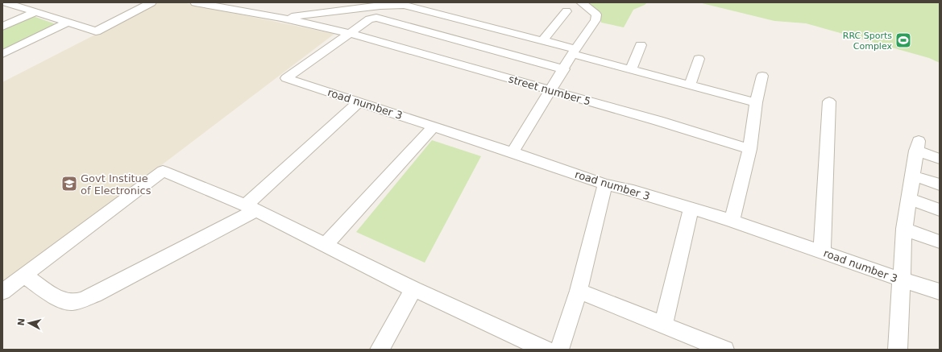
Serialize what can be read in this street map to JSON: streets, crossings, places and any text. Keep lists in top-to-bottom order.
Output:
{
  "streets": {
    "street": ["street number 5", "road number 3"]
  },
  "crossings": [
    ["street number 5", "road number 3"]
  ],
  "places": {
    "sports": ["RRC Sports Complex"],
    "school or university": ["Govt Institue of Electronics"]
  },
  "north": "left"
}
